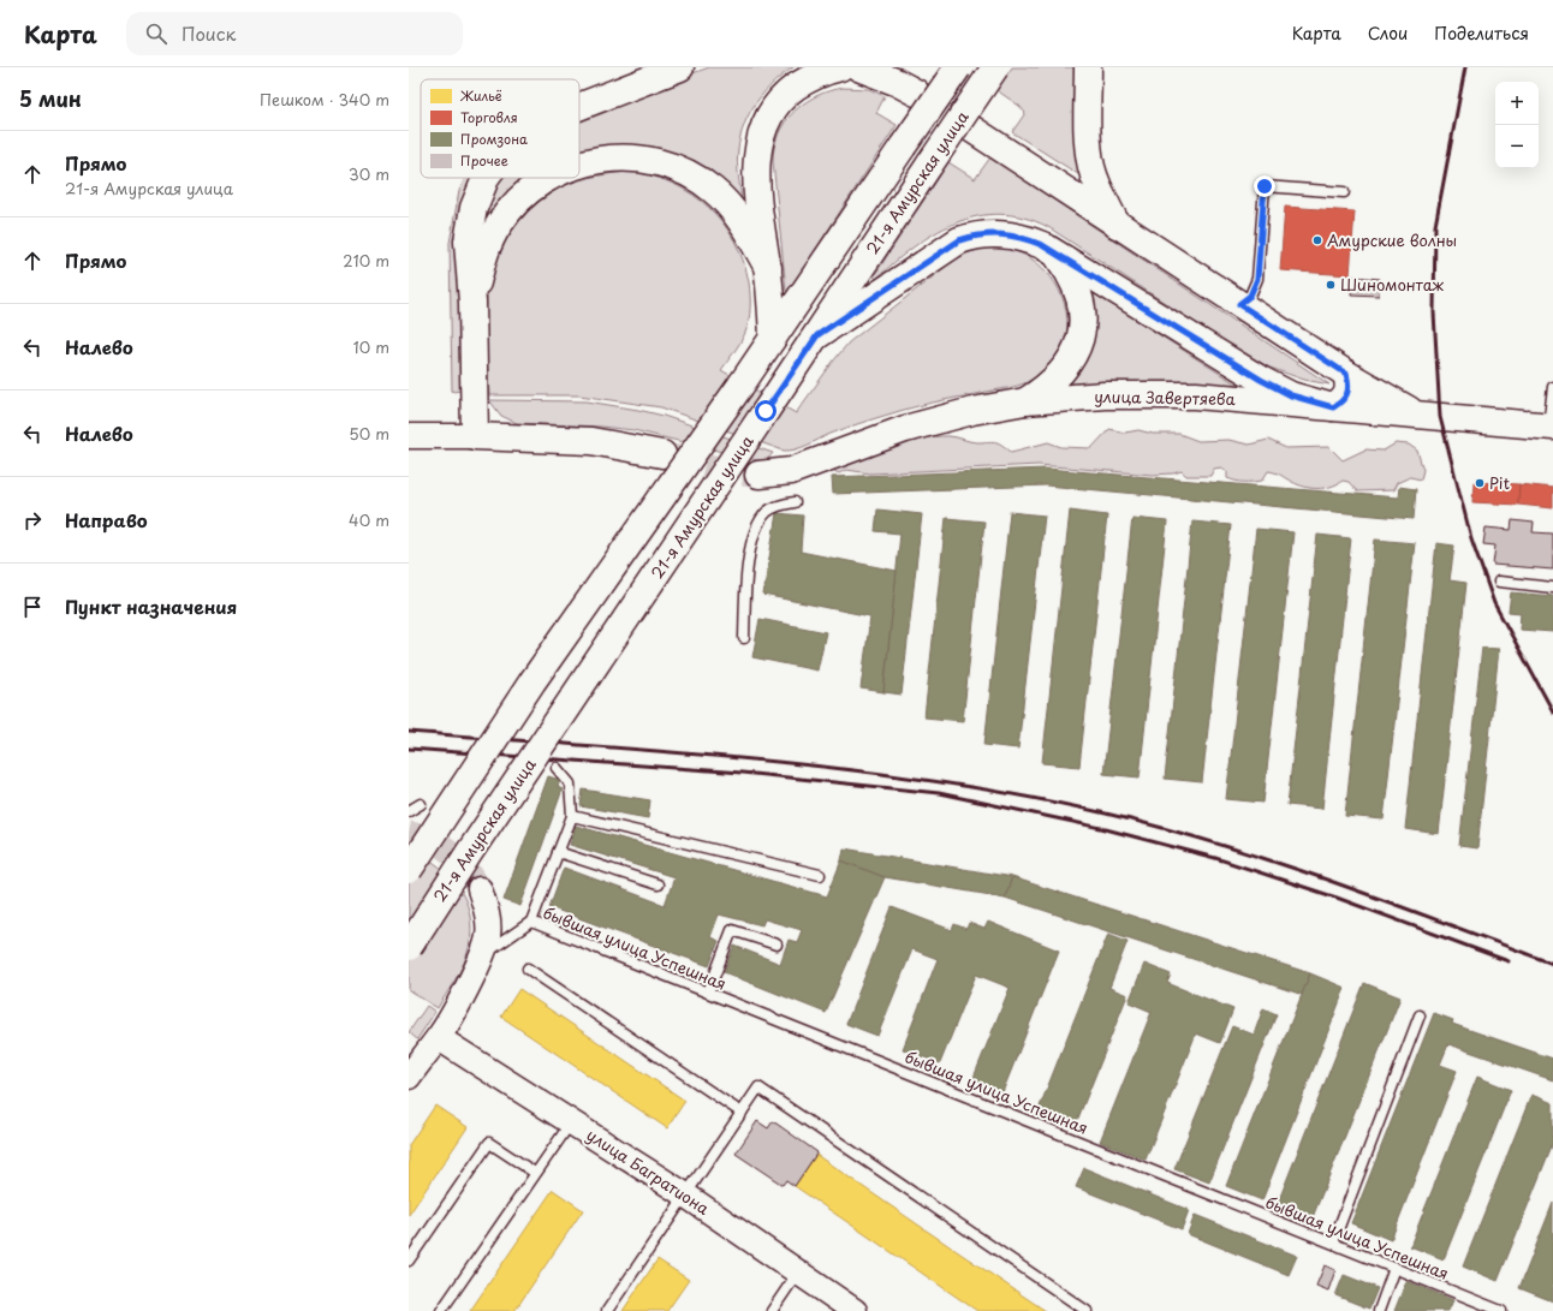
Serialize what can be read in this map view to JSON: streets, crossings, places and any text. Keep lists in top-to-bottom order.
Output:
{
  "streets": {
    "main road": ["21-я Амурская улица", "улица Завертяева"],
    "street": ["улица Багратиона"],
    "lane": ["бывшая улица Успешная"]
  },
  "places": ["Амурские волны", "Шиномонтаж", "Pit"],
  "legend": [
    "Жильё",
    "Торговля",
    "Промзона",
    "Прочее"
  ],
  "page": {
    "header": "Карта",
    "search": "Поиск",
    "nav": ["Карта", "Слои", "Поделиться"],
    "heading": ["5 мин", "Пешком · 340 m"],
    "map_buttons": ["+", "−"],
    "list": [
      ["Прямо", "21-я Амурская улица", "30 m"],
      ["Прямо", "210 m"],
      ["Налево", "10 m"],
      ["Налево", "50 m"],
      ["Направо", "40 m"],
      "Пункт назначения"
    ]
  }
}
